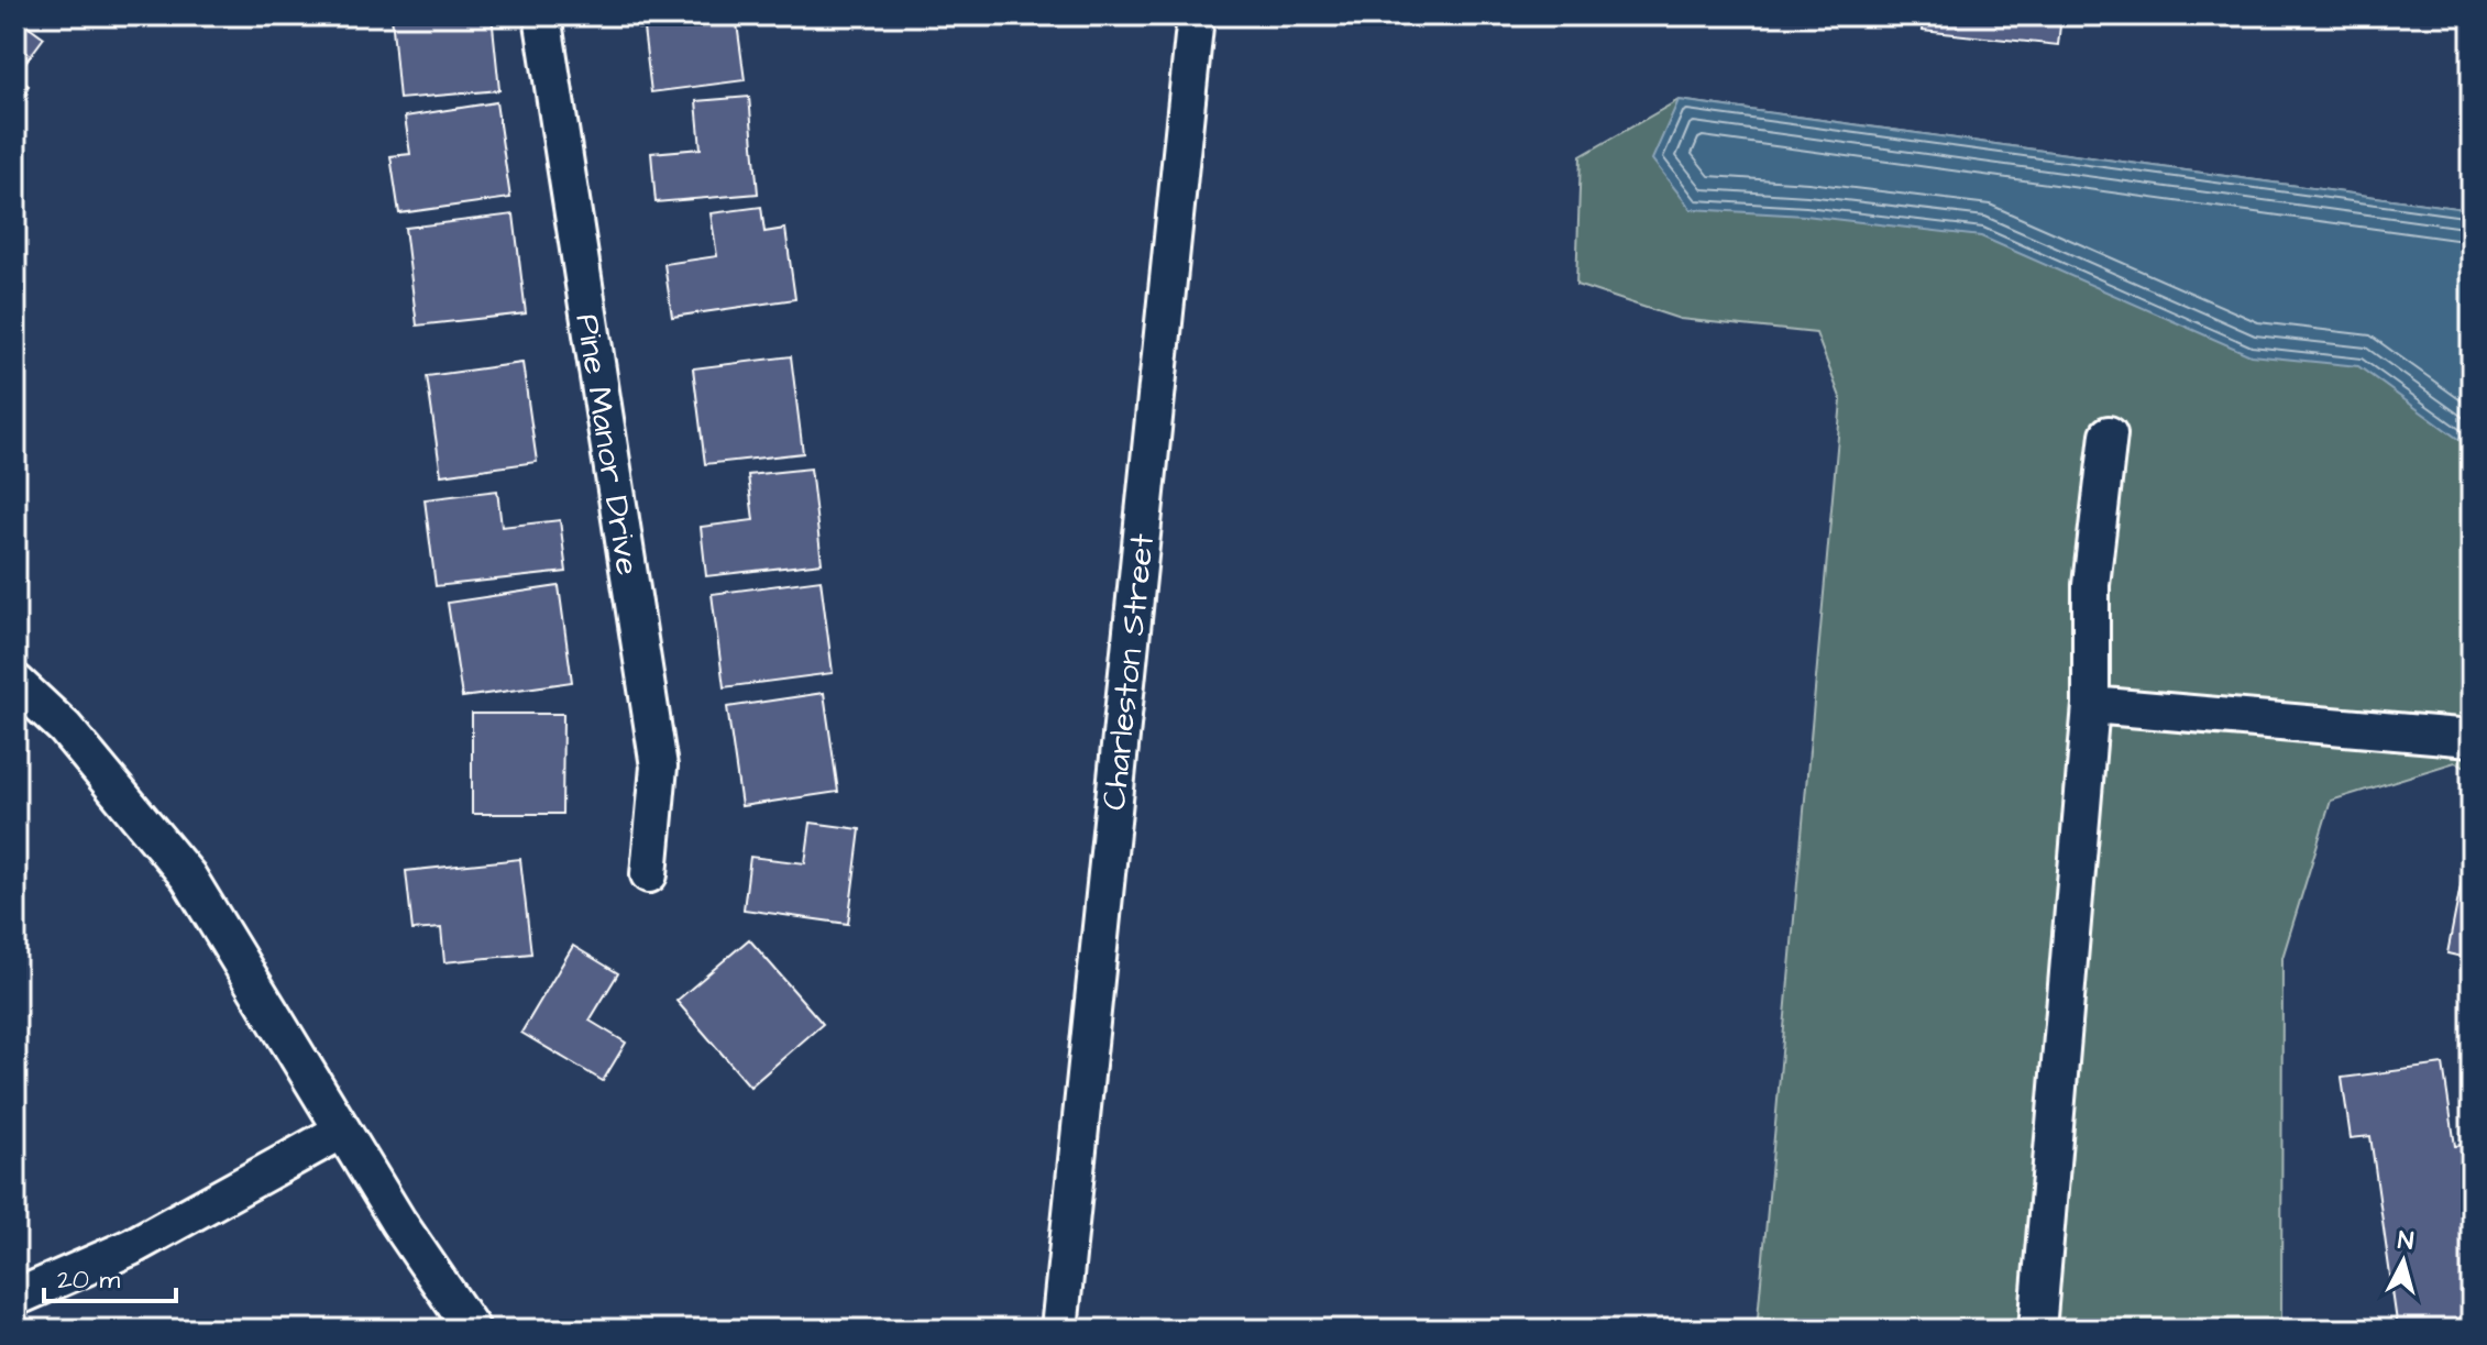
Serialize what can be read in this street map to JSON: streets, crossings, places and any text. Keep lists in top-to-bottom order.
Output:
{
  "streets": {
    "street": ["Pine Manor Drive", "Charleston Street"]
  },
  "scale_bar": "20 m",
  "north": "top"
}
